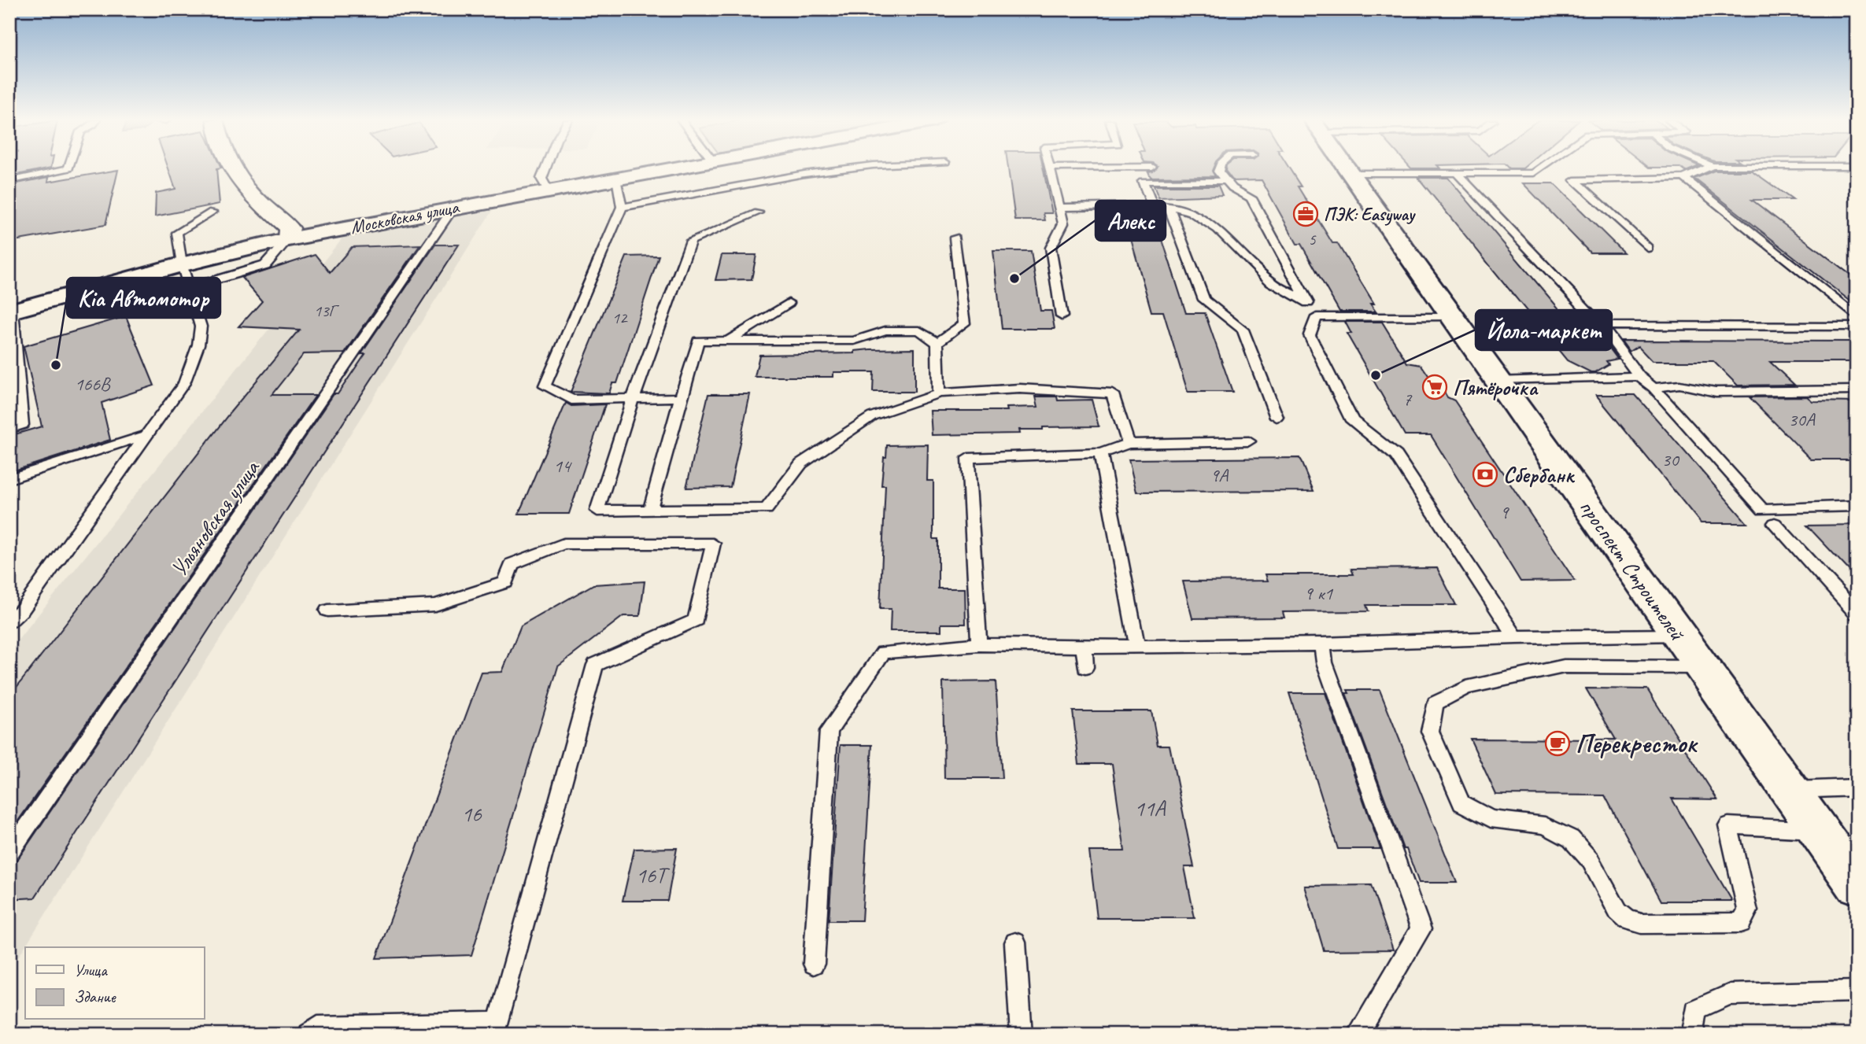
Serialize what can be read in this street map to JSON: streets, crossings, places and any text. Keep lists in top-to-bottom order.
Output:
{
  "streets": {
    "main road": ["Московская улица", "проспект Строителей"],
    "lane": ["Ульяновская улица"]
  },
  "crossings": [
    ["Московская улица", "Ульяновская улица"]
  ],
  "places": {
    "office": ["ПЭК: Easyway"],
    "other": ["Алекс", "Kia Автомотор", "Йола-маркет"],
    "supermarket": ["Пятёрочка"],
    "bank": ["Сбербанк"],
    "cafe": ["Перекресток"]
  },
  "house_numbers": [
    "5",
    "13Г",
    "12",
    "166В",
    "7",
    "30А",
    "30",
    "14",
    "9А",
    "9",
    "9 к1",
    "11А",
    "16",
    "16Т"
  ],
  "legend": ["Улица", "Здание"]
}
